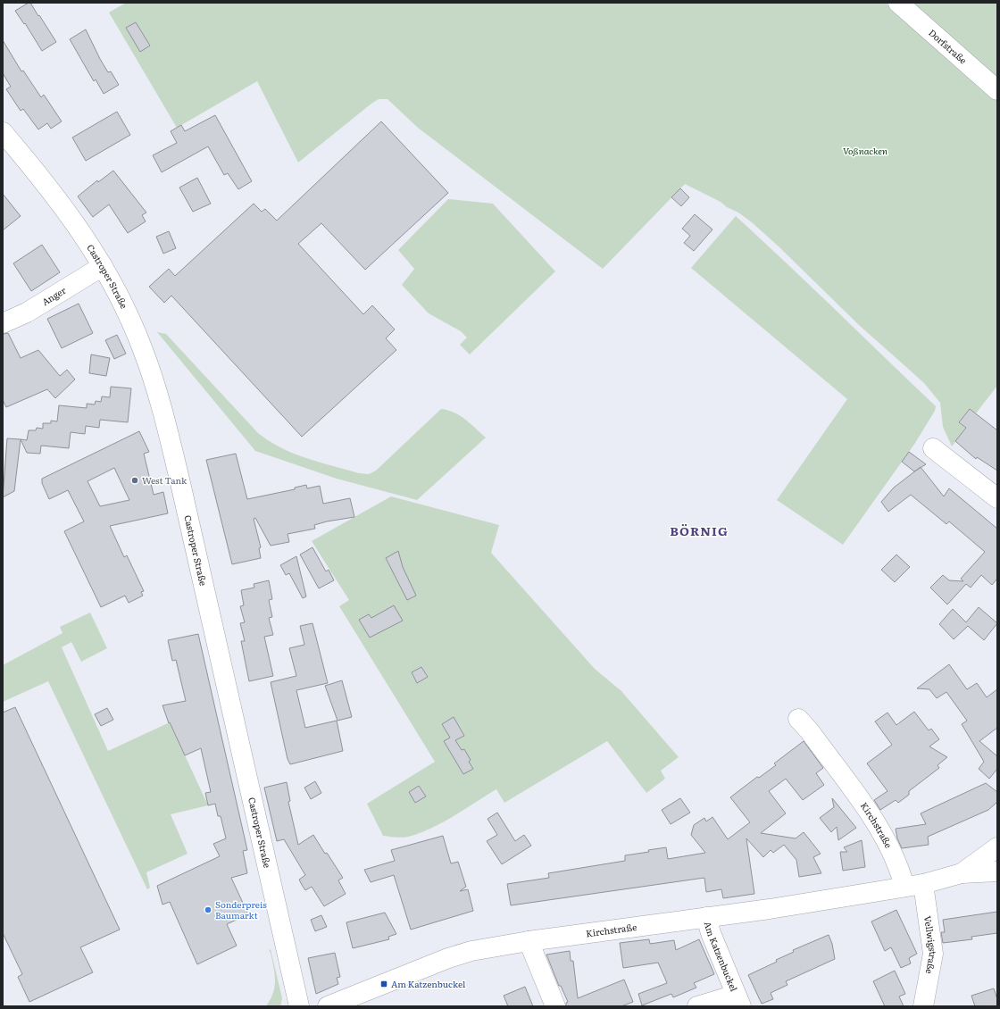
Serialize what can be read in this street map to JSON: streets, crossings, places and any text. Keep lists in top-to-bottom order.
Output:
{
  "streets": {
    "street": [
      "Dorfstraße",
      "Castroper Straße",
      "Anger",
      "Kirchstraße",
      "Vellwigstraße",
      "Am Katzenbuckel"
    ]
  },
  "crossings": [
    ["Castroper Straße", "Anger"],
    ["Kirchstraße", "Vellwigstraße"],
    ["Kirchstraße", "Am Katzenbuckel"]
  ],
  "districts": ["BÖRNIG"],
  "parks": ["Voßnacken"],
  "places": {
    "other": ["West Tank", "Sonderpreis Baumarkt"],
    "transit": ["Am Katzenbuckel"]
  }
}
